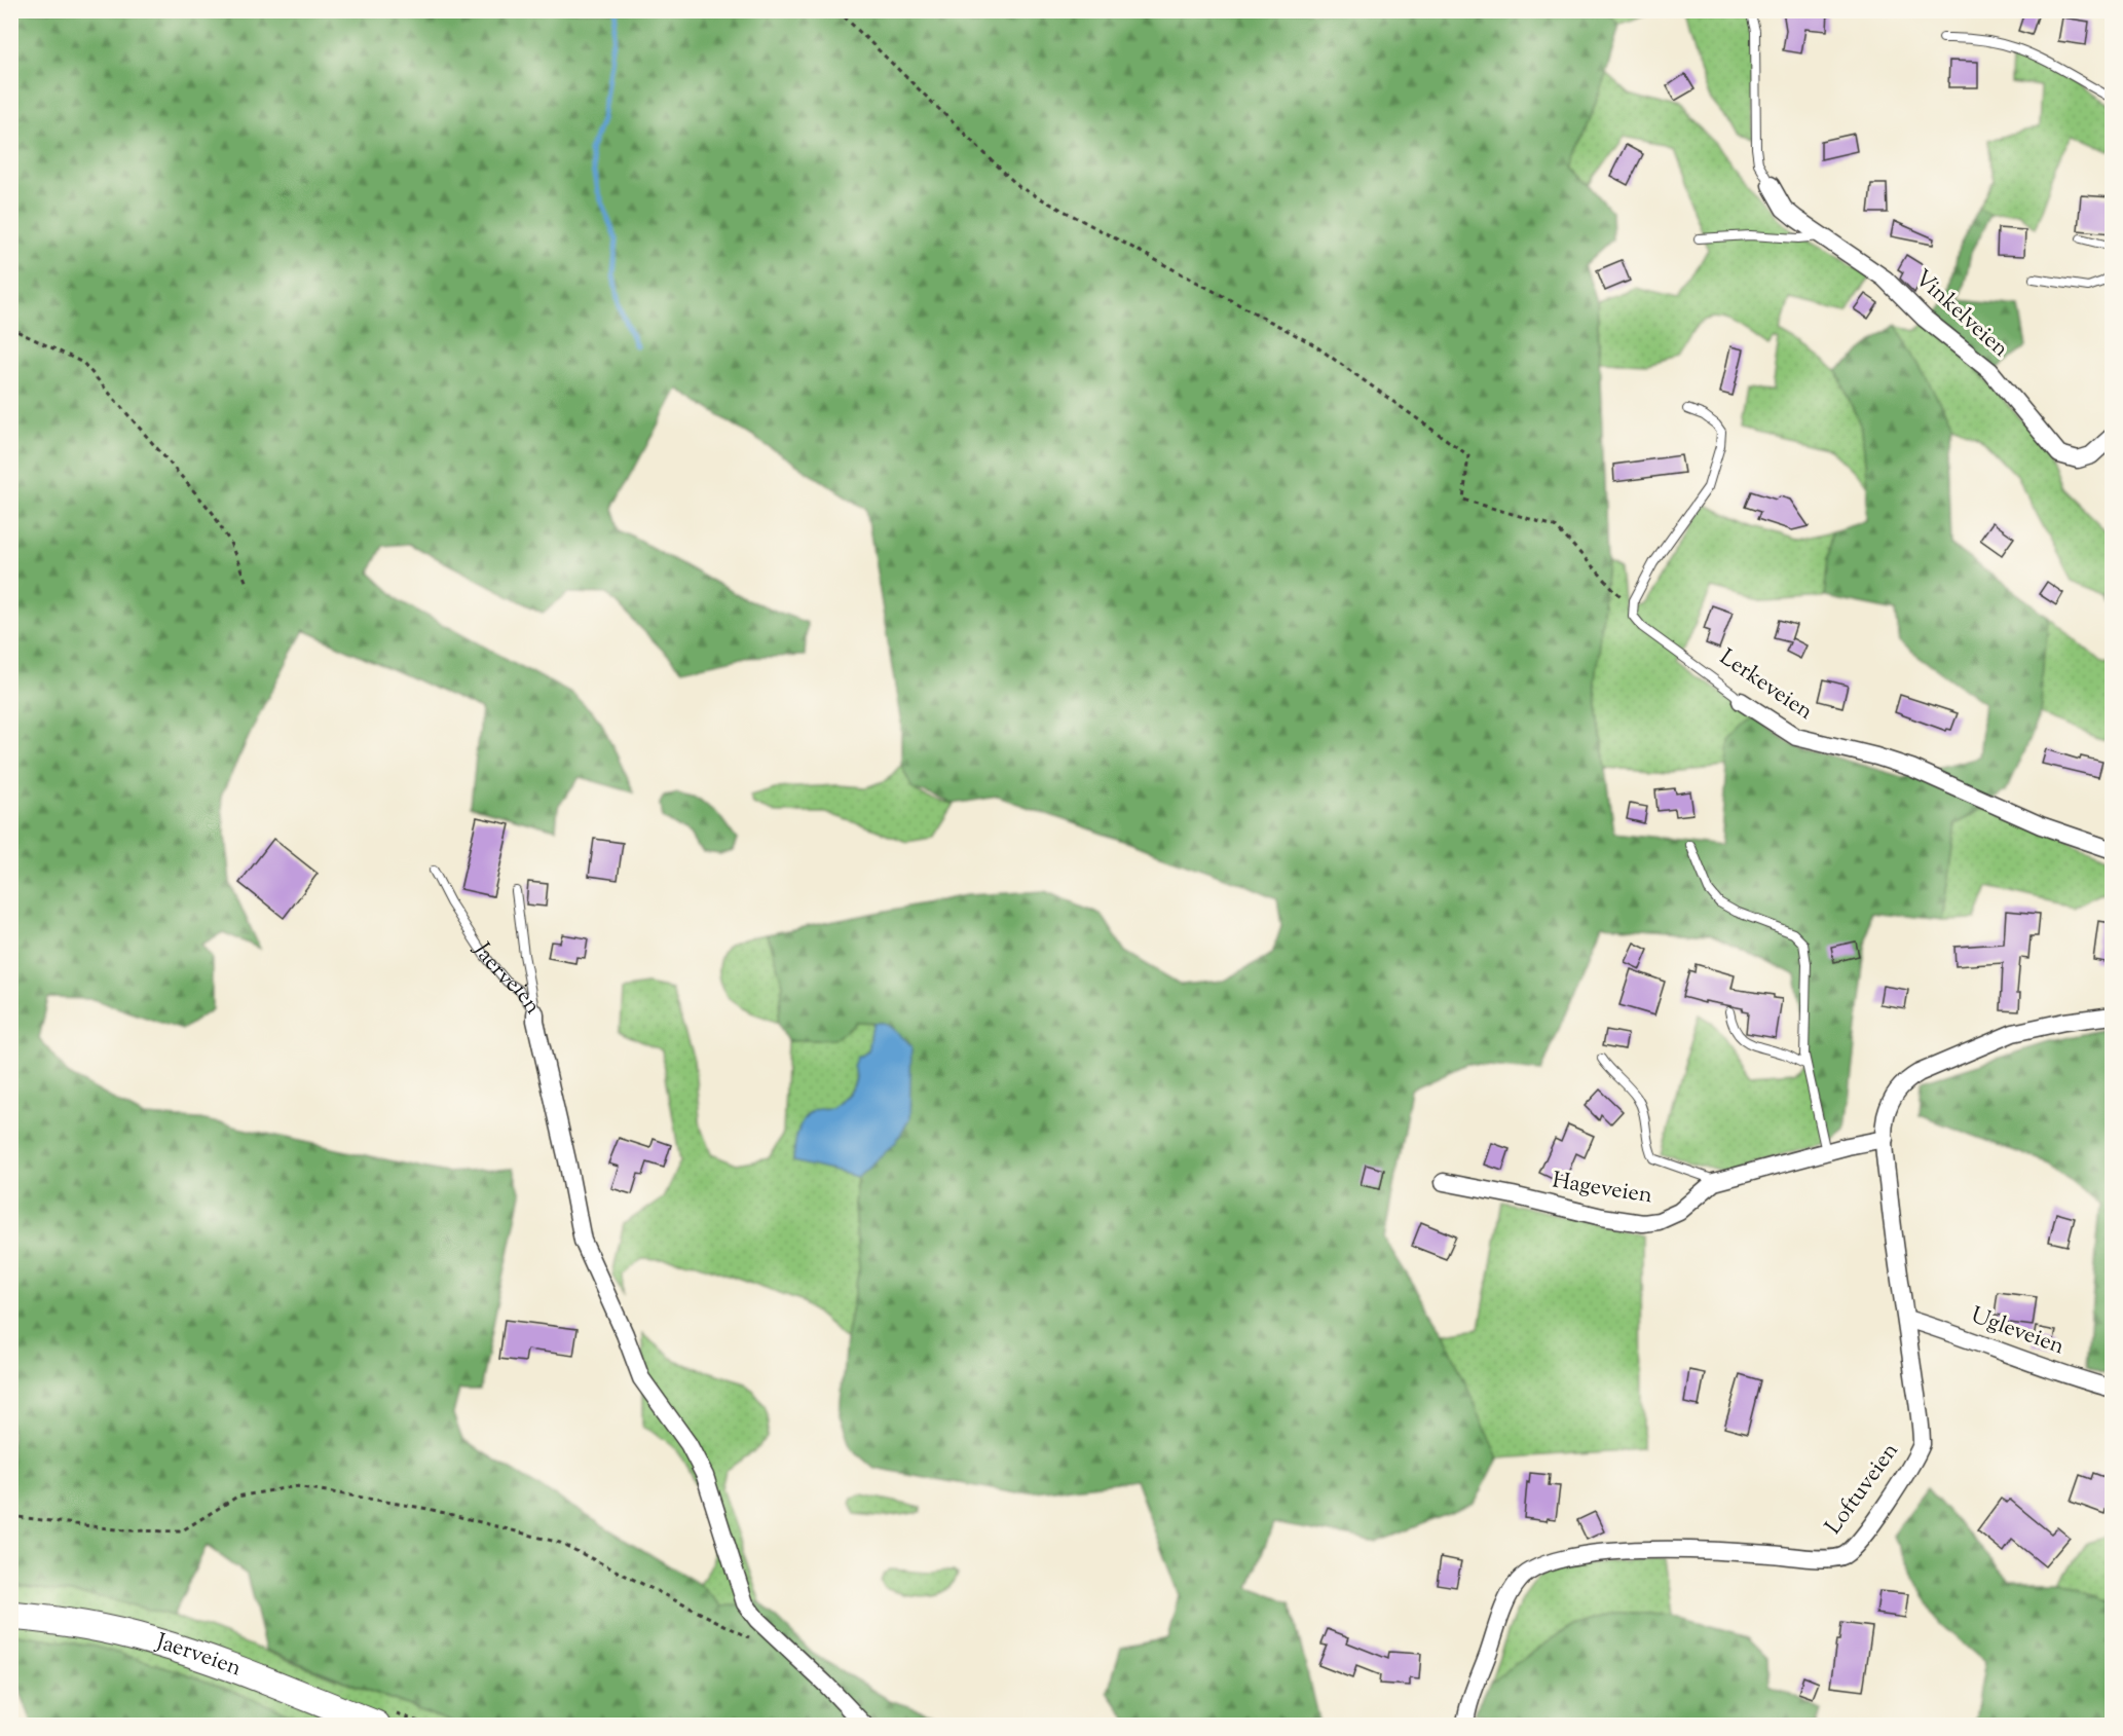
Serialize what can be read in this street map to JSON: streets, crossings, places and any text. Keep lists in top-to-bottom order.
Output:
{
  "streets": {
    "main road": ["Jaerveien"],
    "street": [
      "Vinkelveien",
      "Lerkeveien",
      "Hageveien",
      "Ugleveien",
      "Loftuveien"
    ]
  },
  "crossings": [
    ["Hageveien", "Loftuveien"],
    ["Ugleveien", "Loftuveien"]
  ]
}
